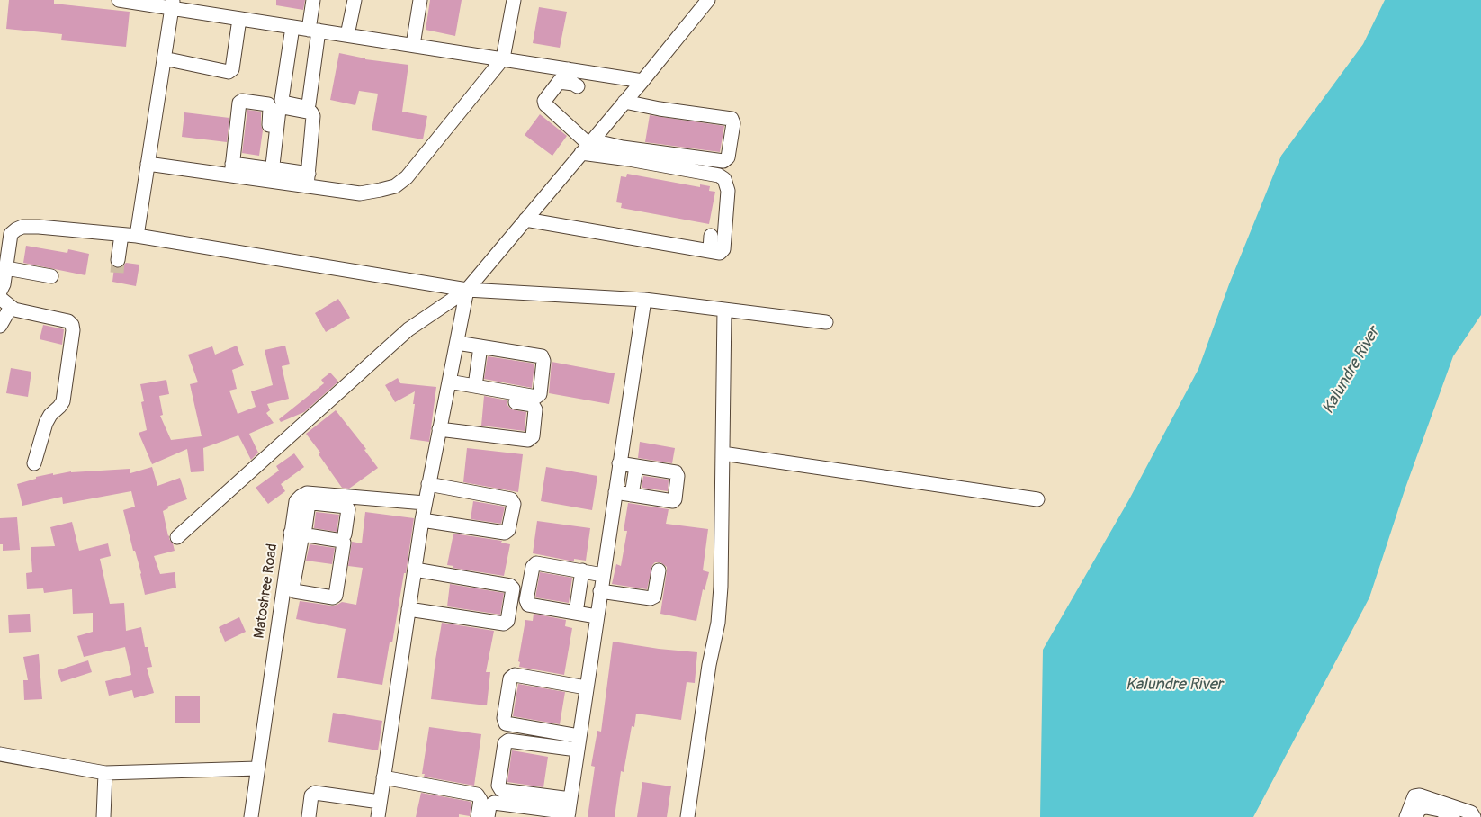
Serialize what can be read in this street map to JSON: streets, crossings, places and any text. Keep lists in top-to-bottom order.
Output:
{
  "streets": {
    "street": ["Matoshree Road"]
  },
  "water": ["Kalundre River"]
}
